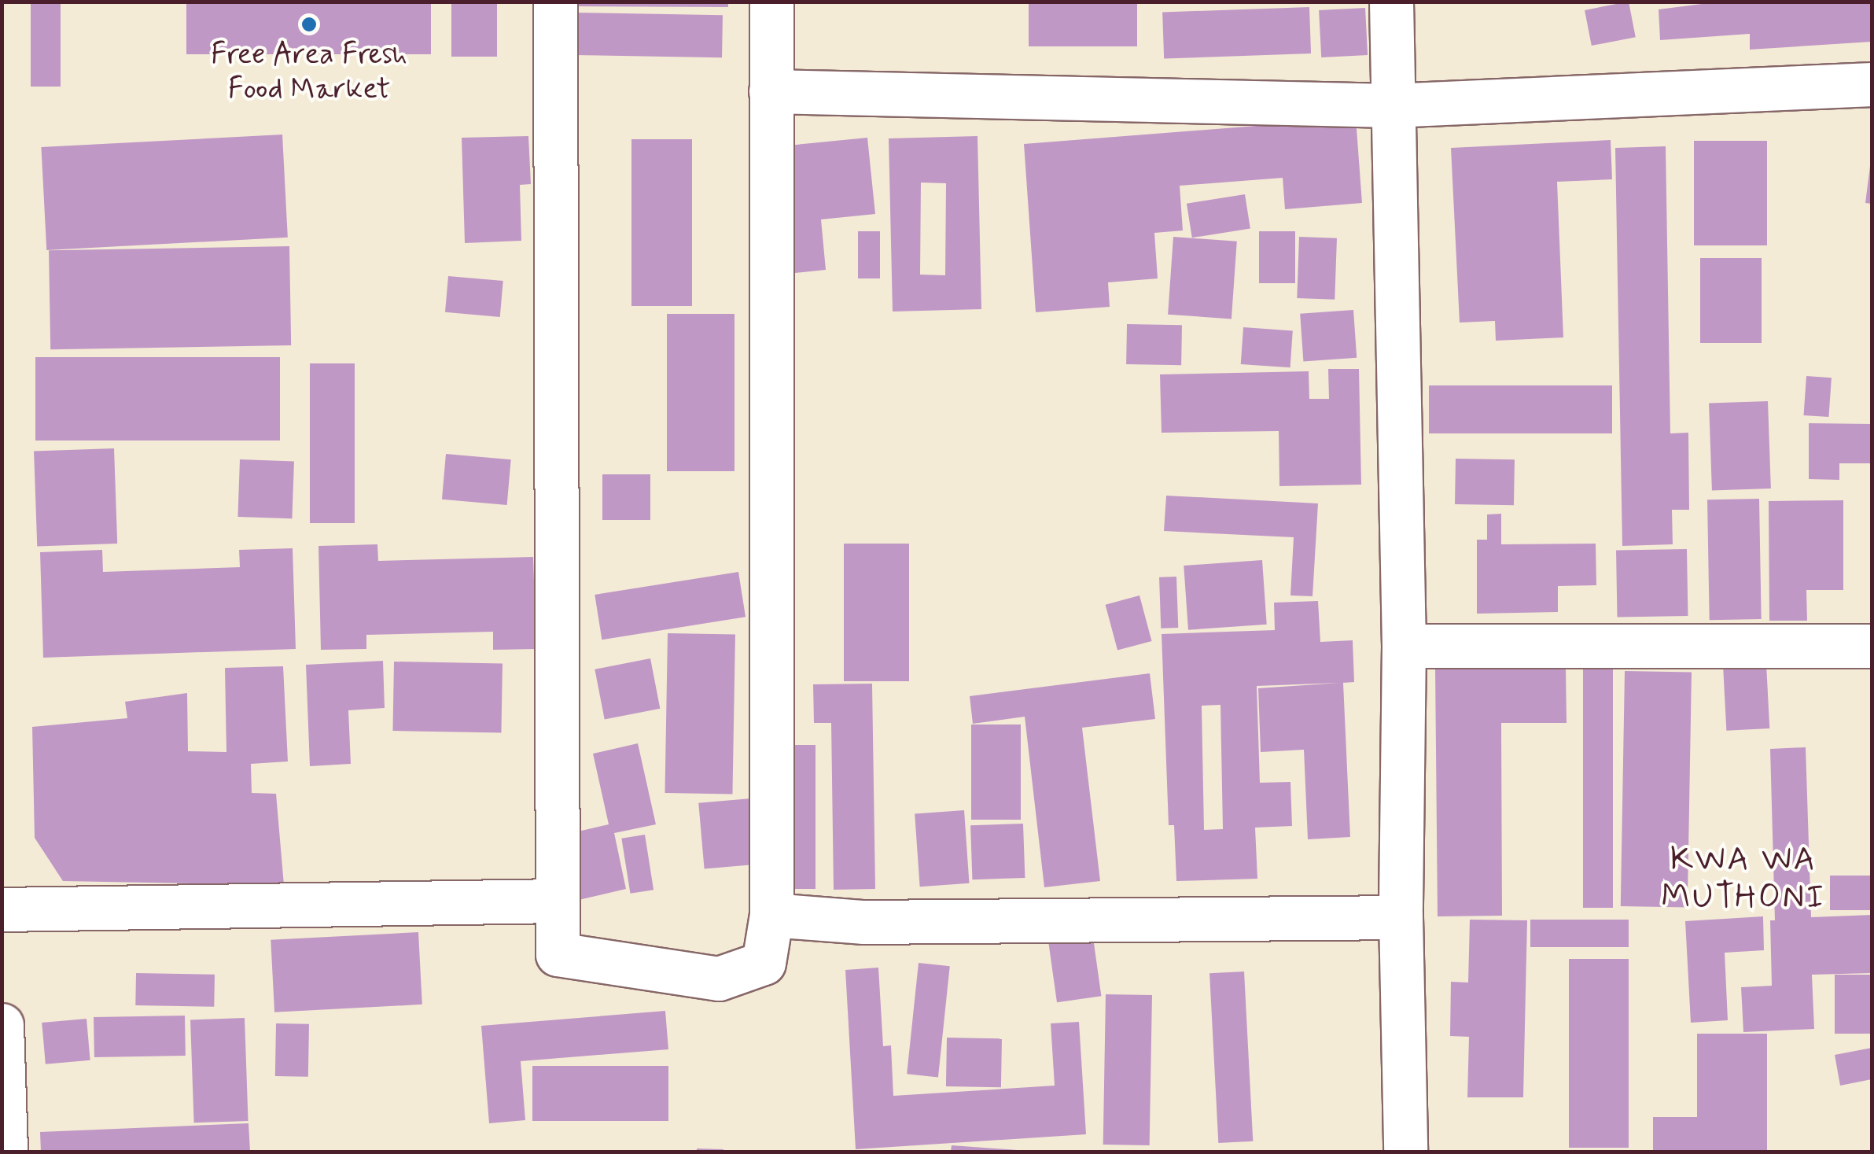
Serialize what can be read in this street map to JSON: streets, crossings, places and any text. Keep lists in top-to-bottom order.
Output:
{
  "districts": ["KWA WA MUTHONI"],
  "places": ["Free Area Fresh Food Market"]
}
